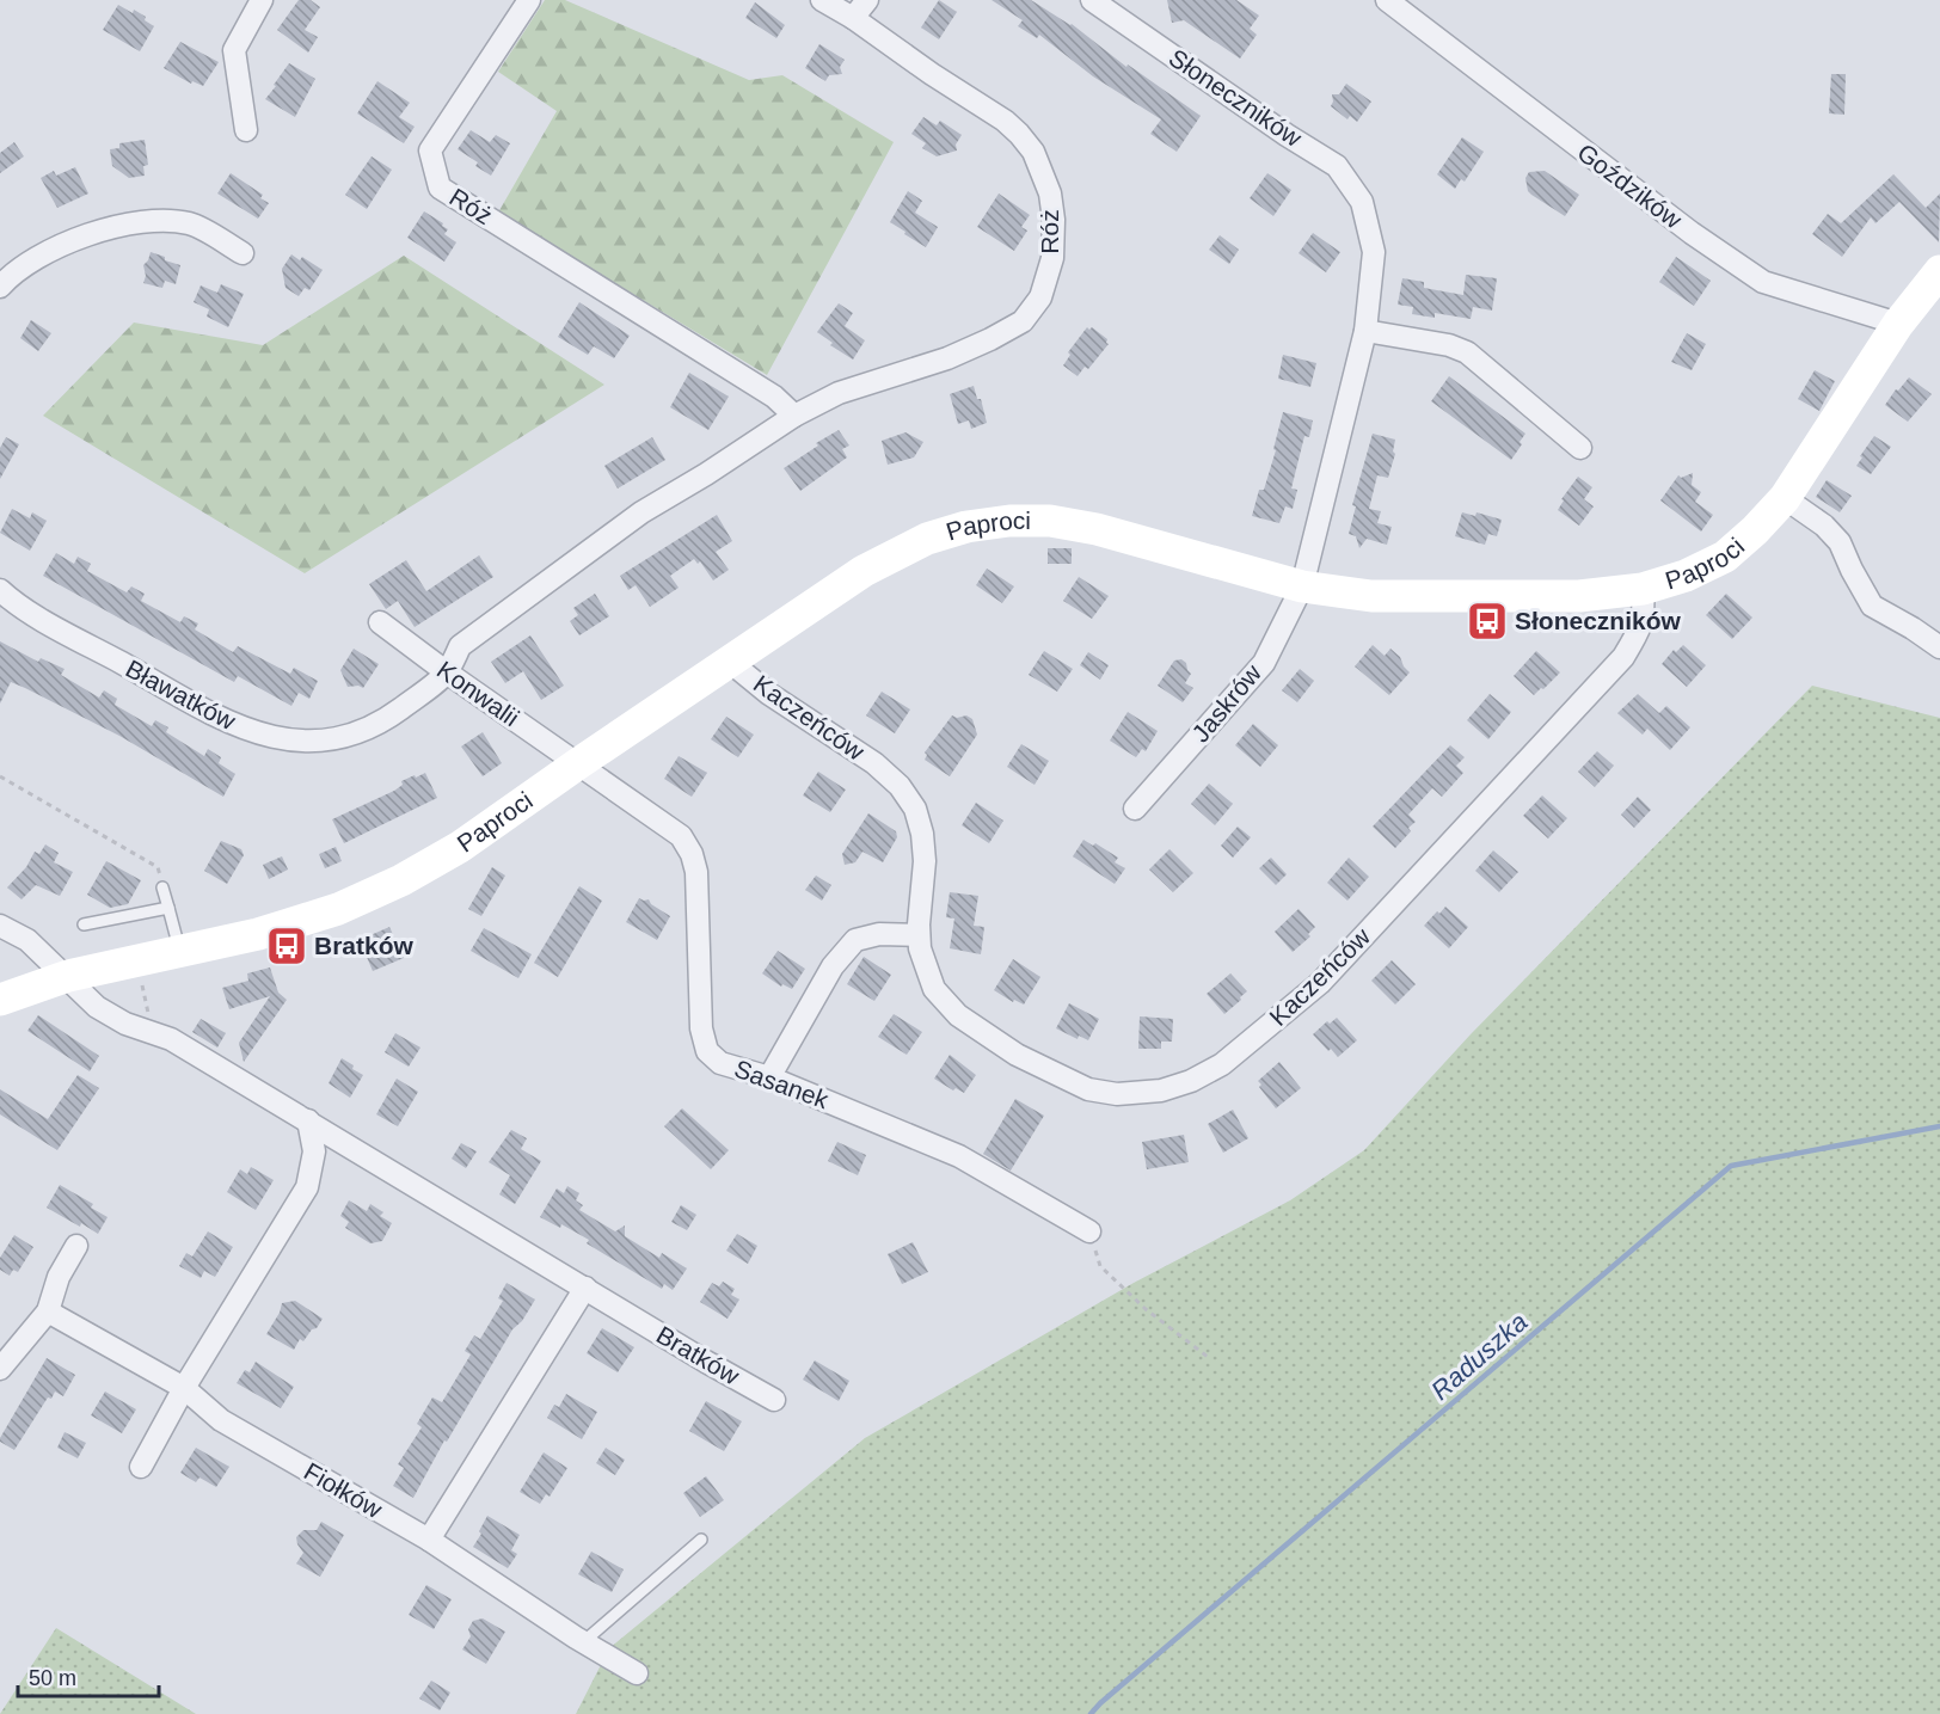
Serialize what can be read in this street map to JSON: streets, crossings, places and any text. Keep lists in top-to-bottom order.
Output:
{
  "streets": {
    "street": [
      "Słoneczników",
      "Goździków",
      "Róż",
      "Paproci",
      "Konwalii",
      "Bławatków",
      "Jaskrów",
      "Kaczeńców",
      "Sasanek",
      "Bratków",
      "Fiołków"
    ]
  },
  "crossings": [
    ["Słoneczników", "Paproci"],
    ["Słoneczników", "Jaskrów"],
    ["Goździków", "Paproci"],
    ["Róż", "Konwalii"],
    ["Róż", "Bławatków"],
    ["Paproci", "Konwalii"],
    ["Paproci", "Jaskrów"],
    ["Paproci", "Kaczeńców"],
    ["Paproci", "Sasanek"],
    ["Paproci", "Bratków"],
    ["Konwalii", "Bławatków"],
    ["Konwalii", "Sasanek"]
  ],
  "water": ["Raduszka"],
  "places": {
    "bus stop": ["Słoneczników", "Bratków"]
  },
  "scale_bar": "50 m"
}
